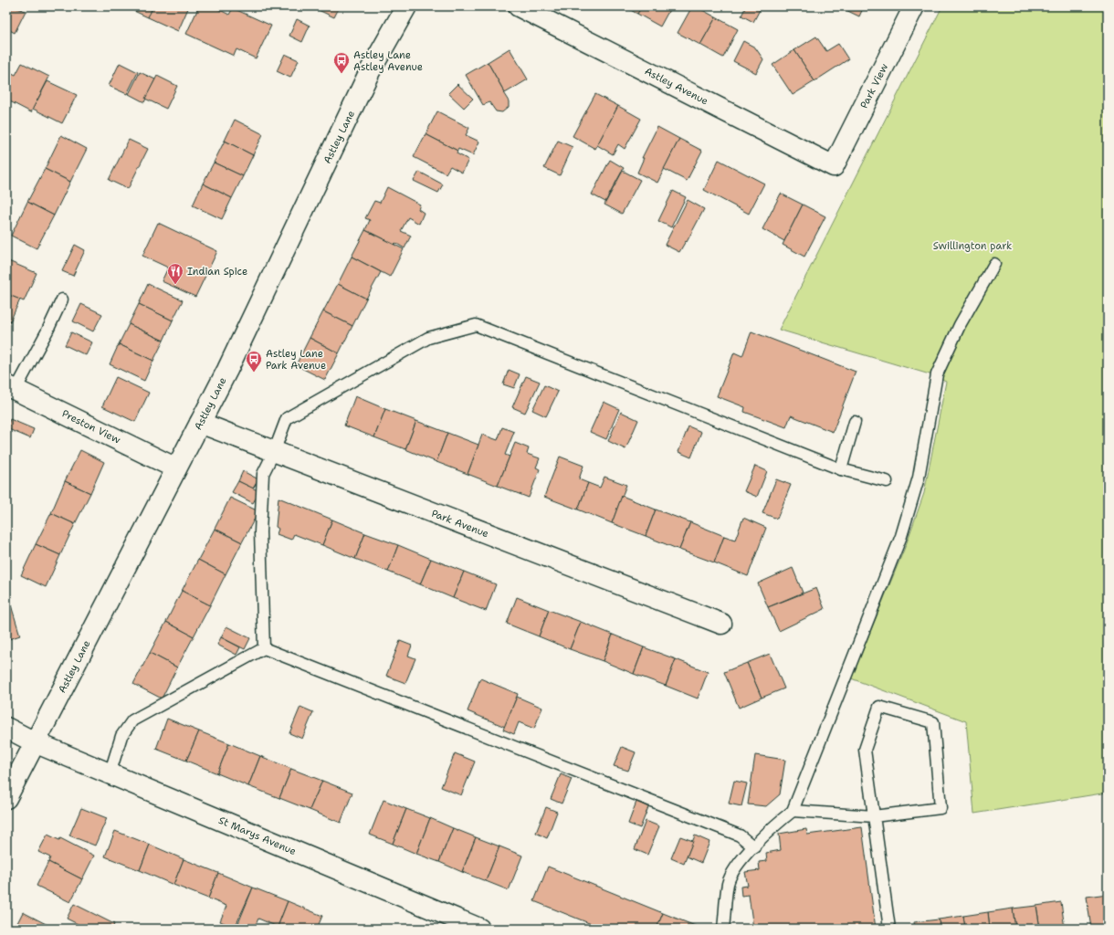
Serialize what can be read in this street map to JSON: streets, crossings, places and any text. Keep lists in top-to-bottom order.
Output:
{
  "streets": {
    "street": [
      "Astley Avenue",
      "Park View",
      "Astley Lane",
      "Preston View",
      "Park Avenue",
      "St Marys Avenue"
    ]
  },
  "crossings": [
    ["Astley Avenue", "Park View"],
    ["Astley Lane", "Preston View"],
    ["Astley Lane", "Park Avenue"],
    ["Astley Lane", "St Marys Avenue"]
  ],
  "parks": ["Swillington park"],
  "places": {
    "bus stop": ["Astley Lane Astley Avenue", "Astley Lane Park Avenue"],
    "restaurant": ["Indian Spice"]
  }
}
